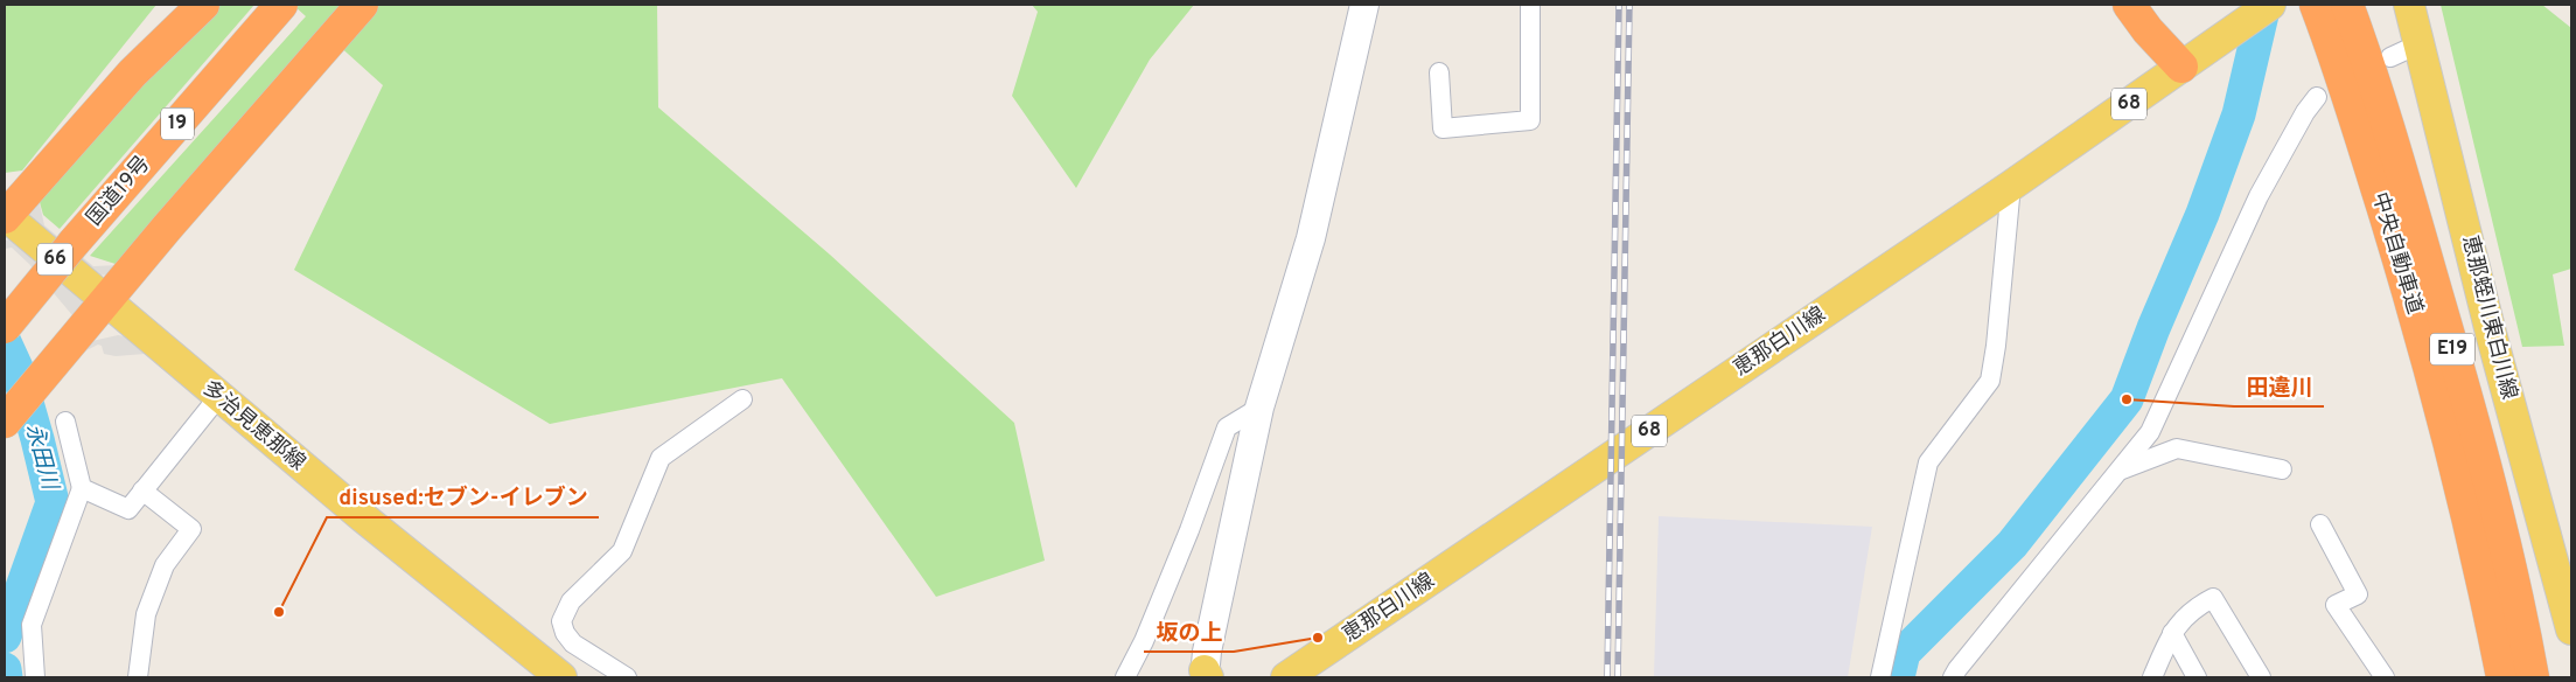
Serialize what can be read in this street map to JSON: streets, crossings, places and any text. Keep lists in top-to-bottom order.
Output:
{
  "streets": {
    "highway": [
      "19",
      "国道19号",
      "中央自動車道",
      "E19"
    ],
    "main road": [
      "68",
      "66",
      "恵那蛭川東白川線",
      "恵那白川線",
      "多治見恵那線"
    ]
  },
  "water": ["永田川"],
  "places": ["田違川", "disused:セブン-イレブン", "坂の上"]
}
